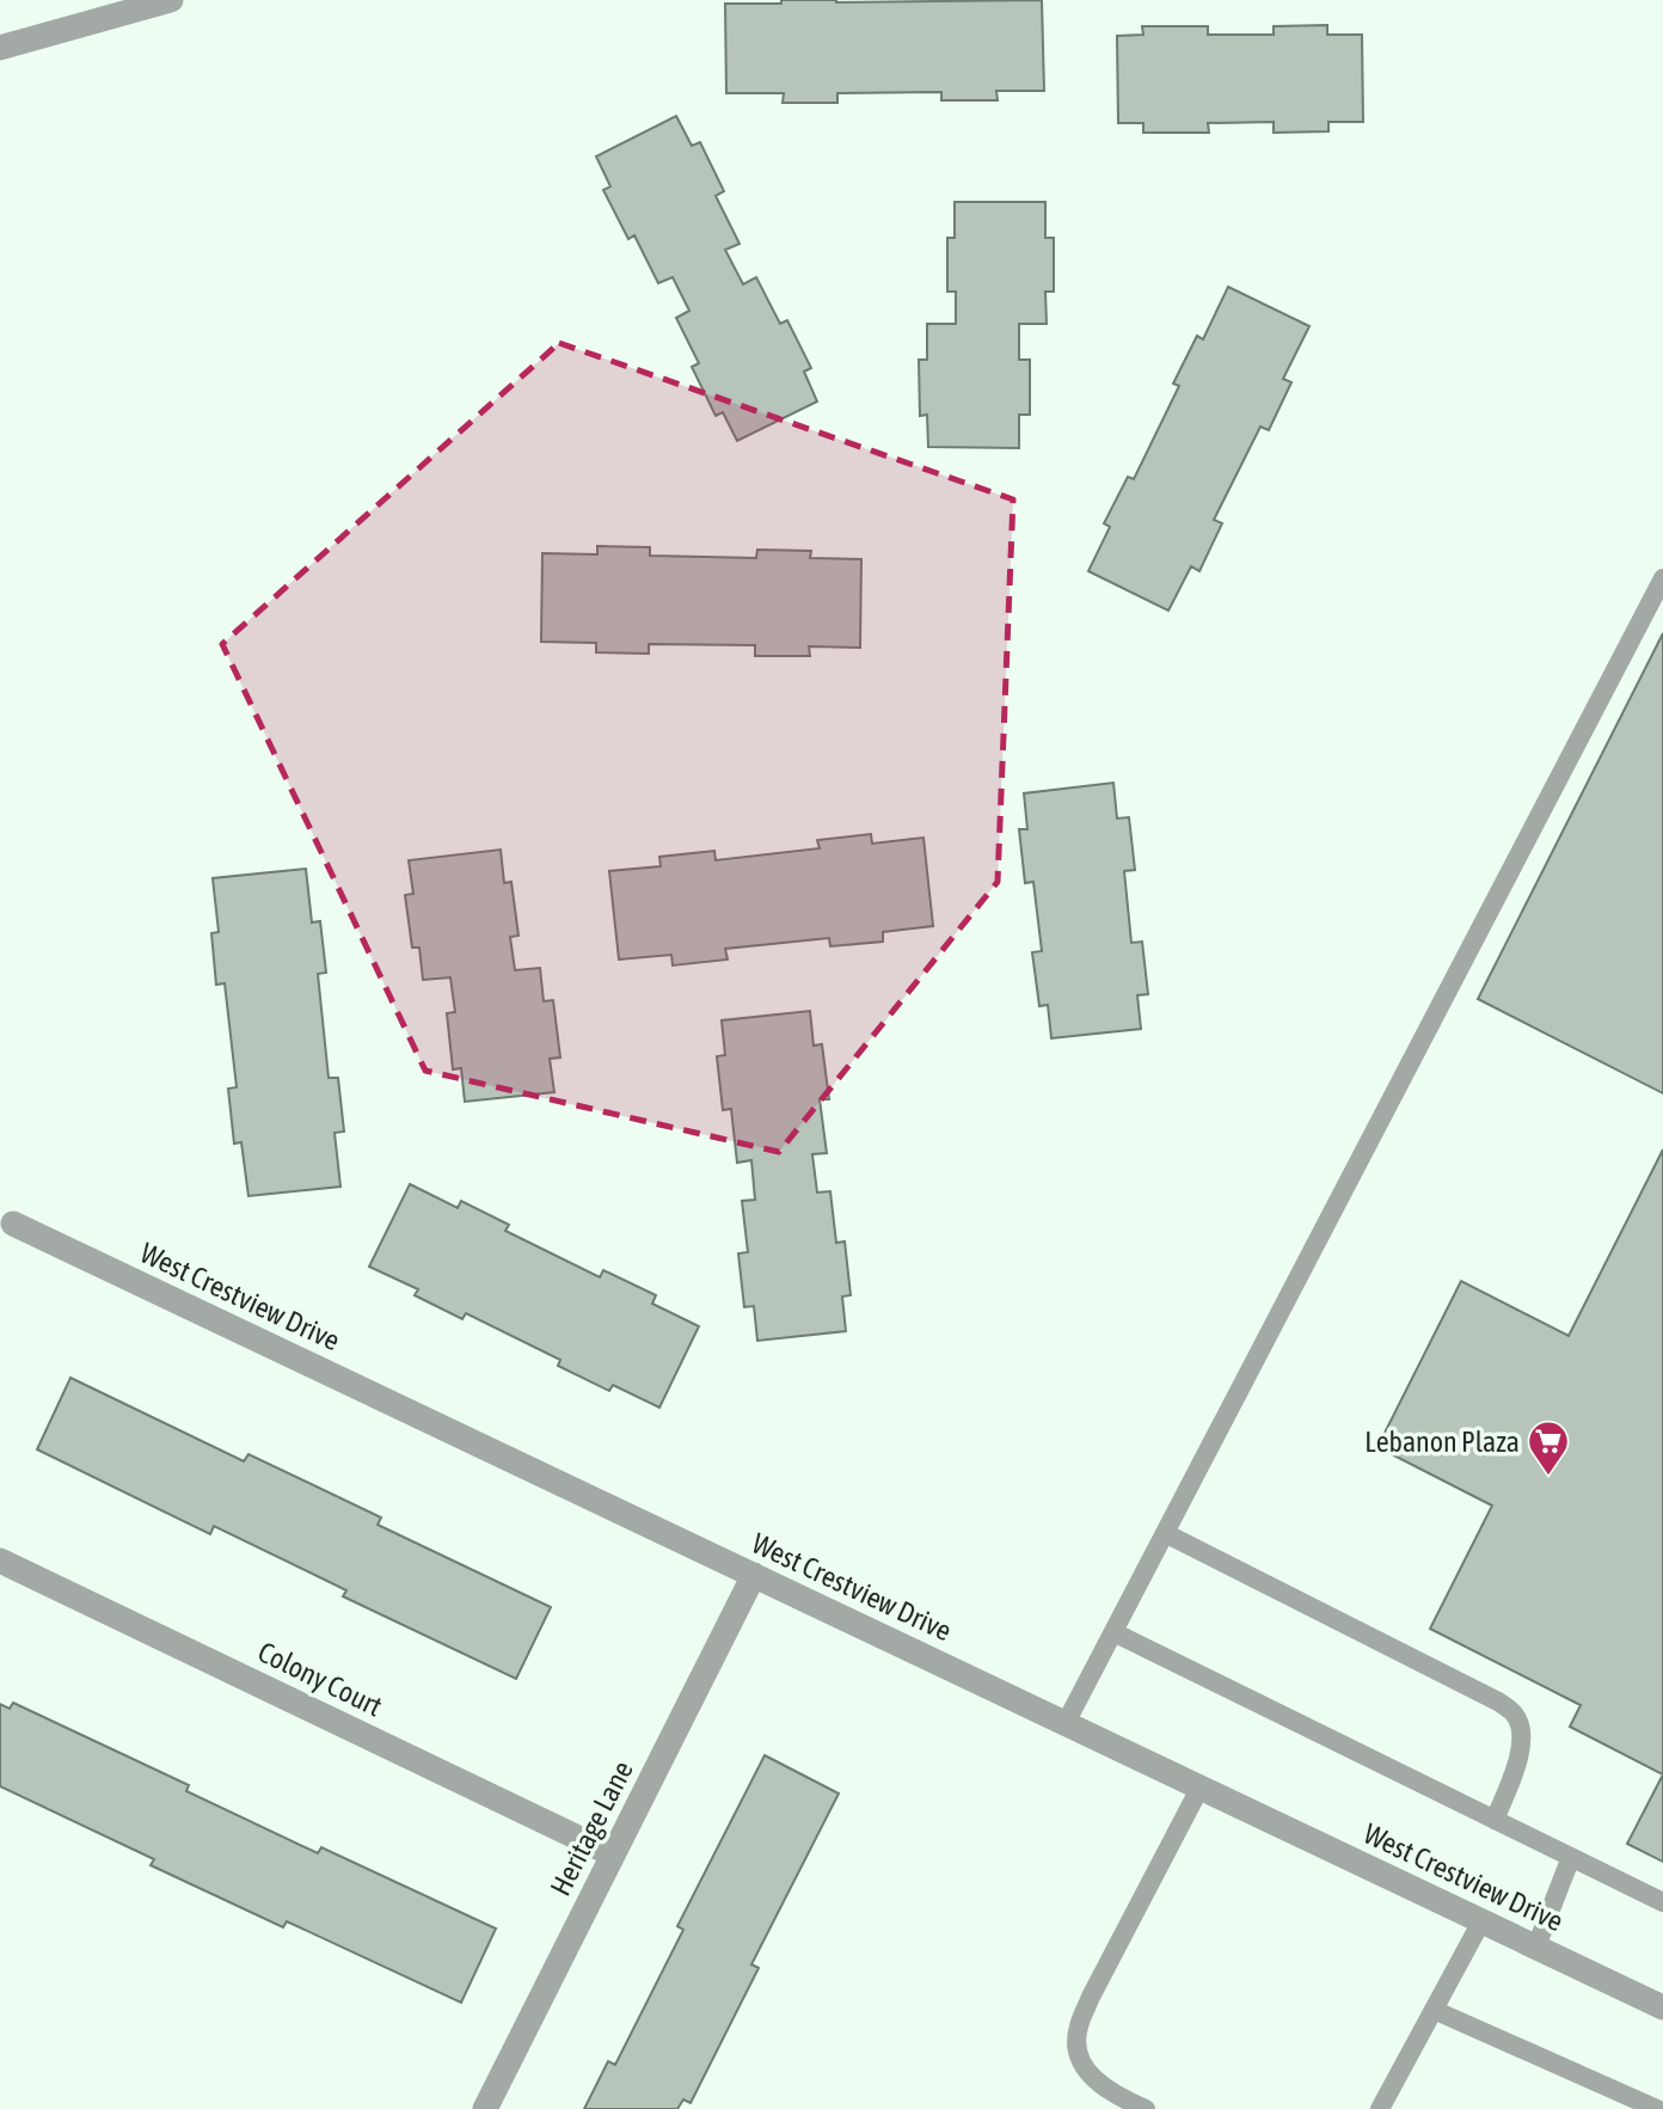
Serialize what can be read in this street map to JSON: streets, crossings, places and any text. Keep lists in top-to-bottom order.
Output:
{
  "streets": {
    "street": ["West Crestview Drive", "Colony Court", "Heritage Lane"]
  },
  "crossings": [
    ["West Crestview Drive", "Heritage Lane"],
    ["Colony Court", "Heritage Lane"]
  ],
  "places": {
    "supermarket": ["Lebanon Plaza"]
  }
}
